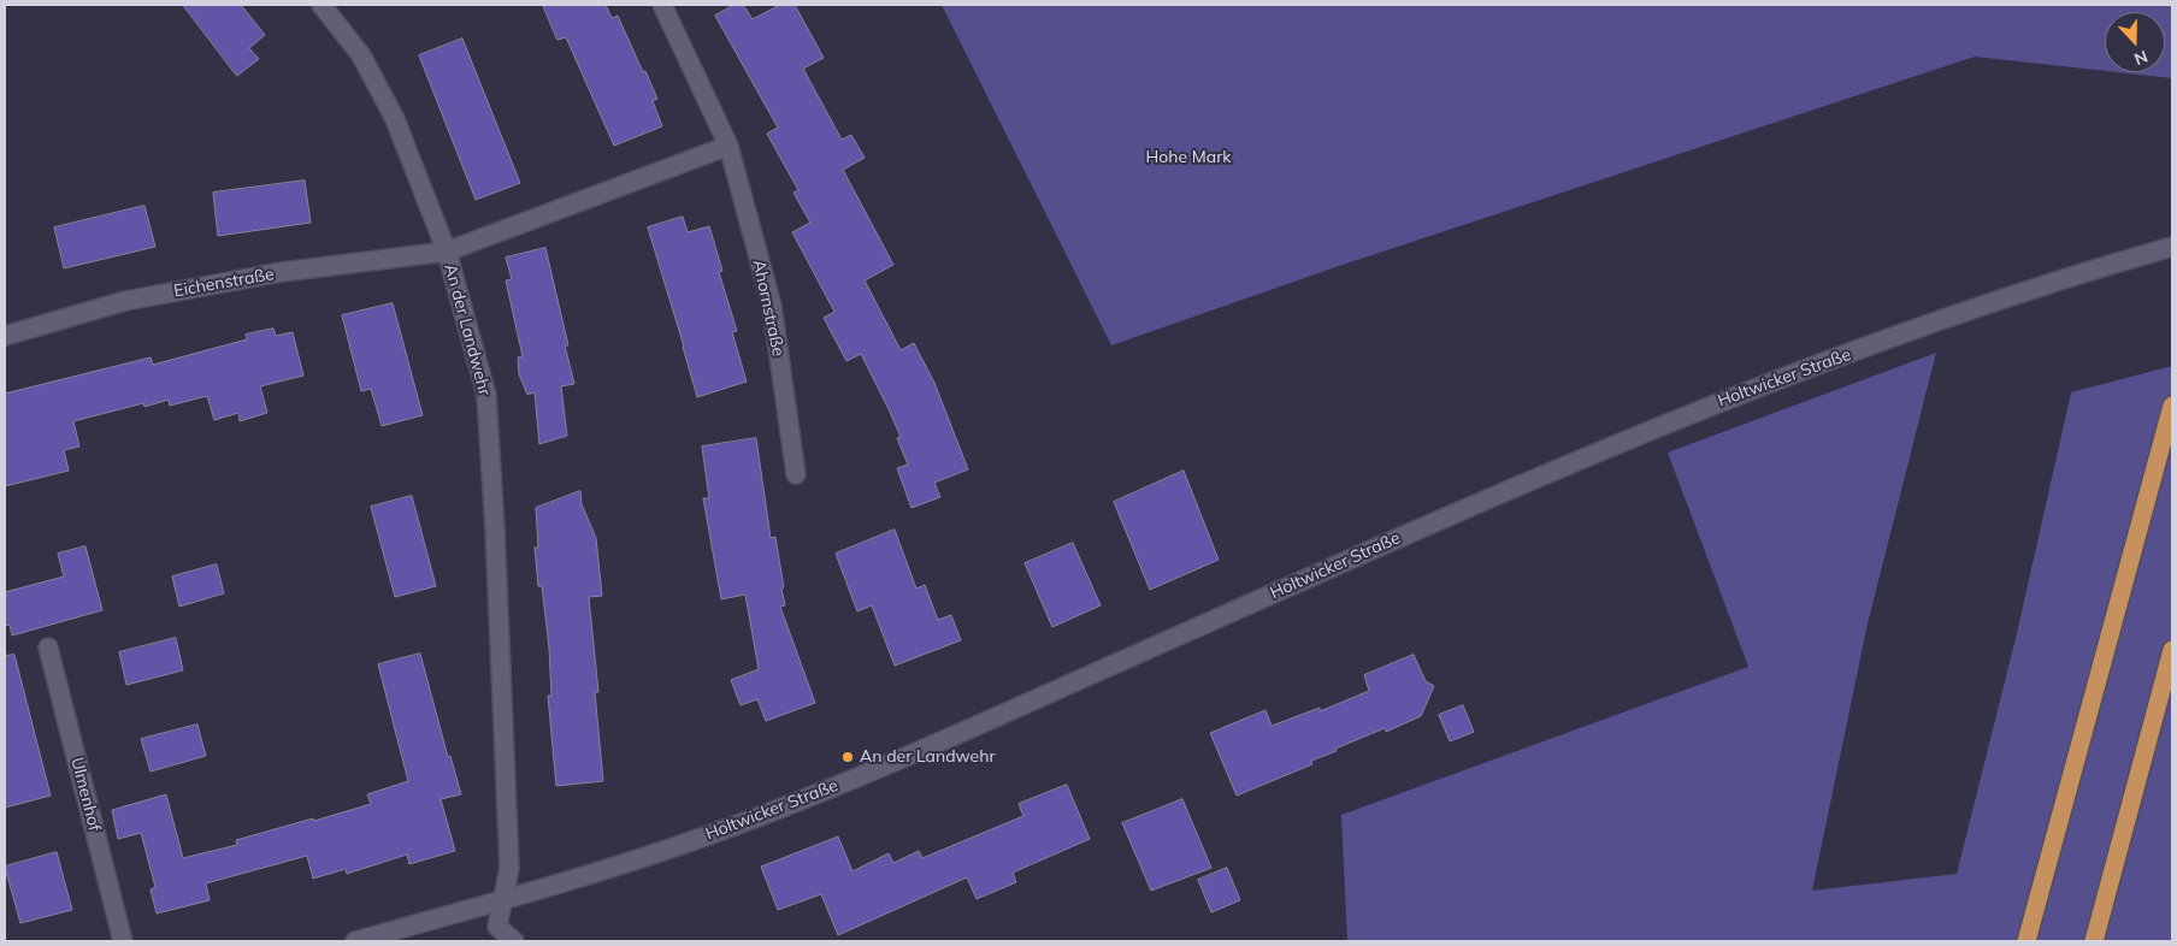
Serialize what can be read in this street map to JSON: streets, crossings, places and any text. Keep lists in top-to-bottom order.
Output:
{
  "streets": {
    "street": [
      "Eichenstraße",
      "Ahornstraße",
      "An der Landwehr",
      "Holtwicker Straße",
      "Ulmenhof"
    ]
  },
  "crossings": [
    ["Eichenstraße", "An der Landwehr"],
    ["An der Landwehr", "Holtwicker Straße"]
  ],
  "parks": ["Hohe Mark"],
  "places": ["An der Landwehr"],
  "north": "bottom"
}
